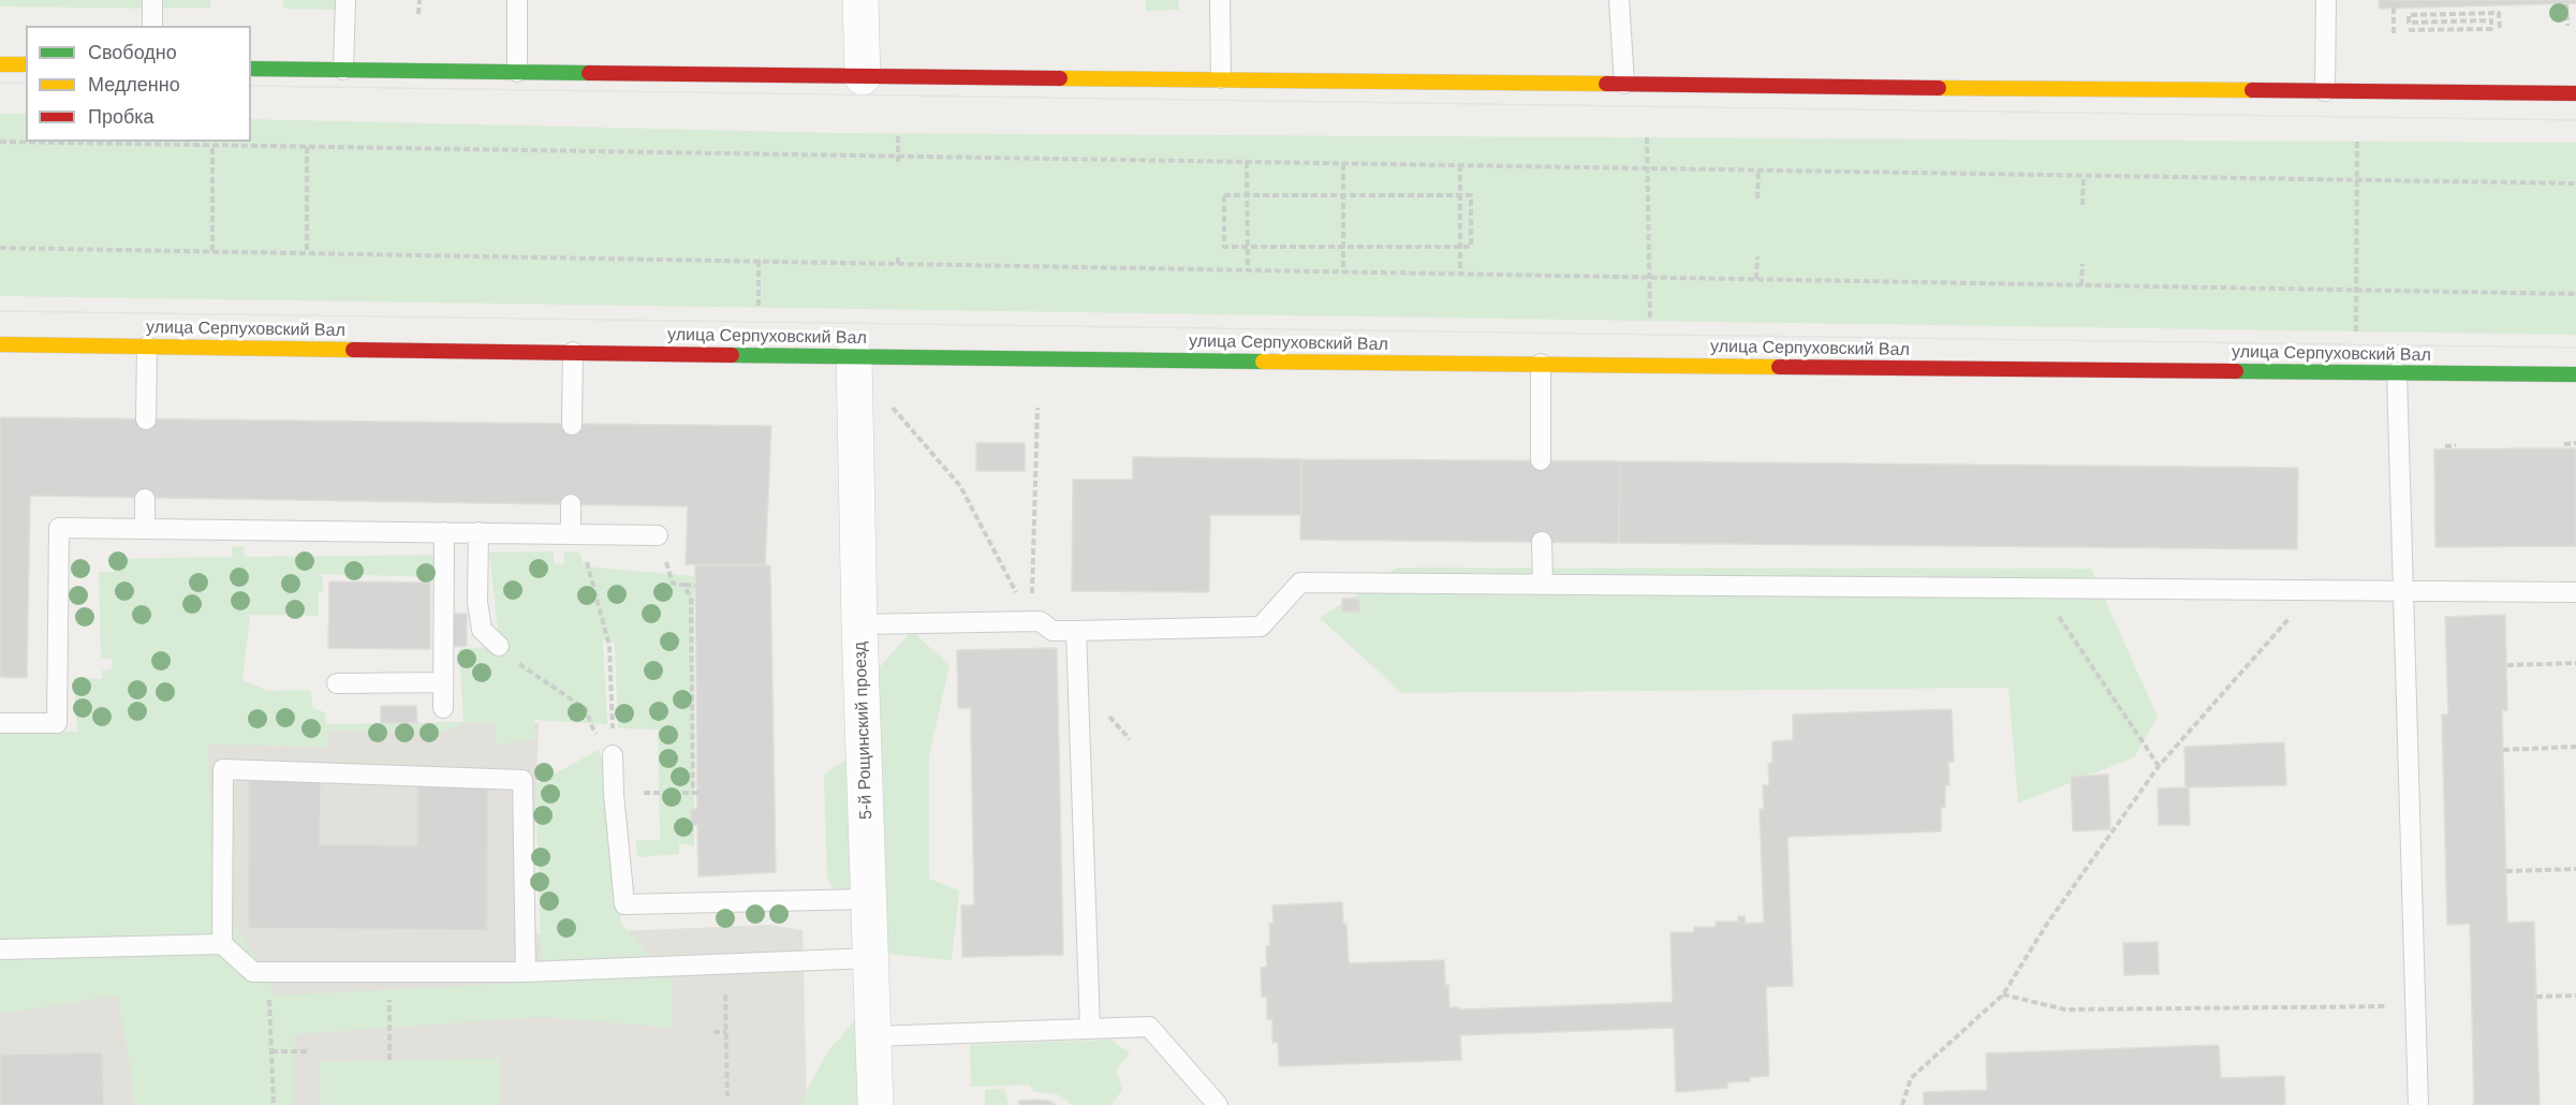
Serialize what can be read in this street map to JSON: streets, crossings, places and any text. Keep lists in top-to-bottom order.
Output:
{
  "streets": {
    "main road": ["улица Серпуховский Вал"],
    "street": ["5-й Рощинский проезд"]
  },
  "crossings": [
    ["улица Серпуховский Вал", "5-й Рощинский проезд"]
  ],
  "legend": ["Свободно", "Медленно", "Пробка"]
}
